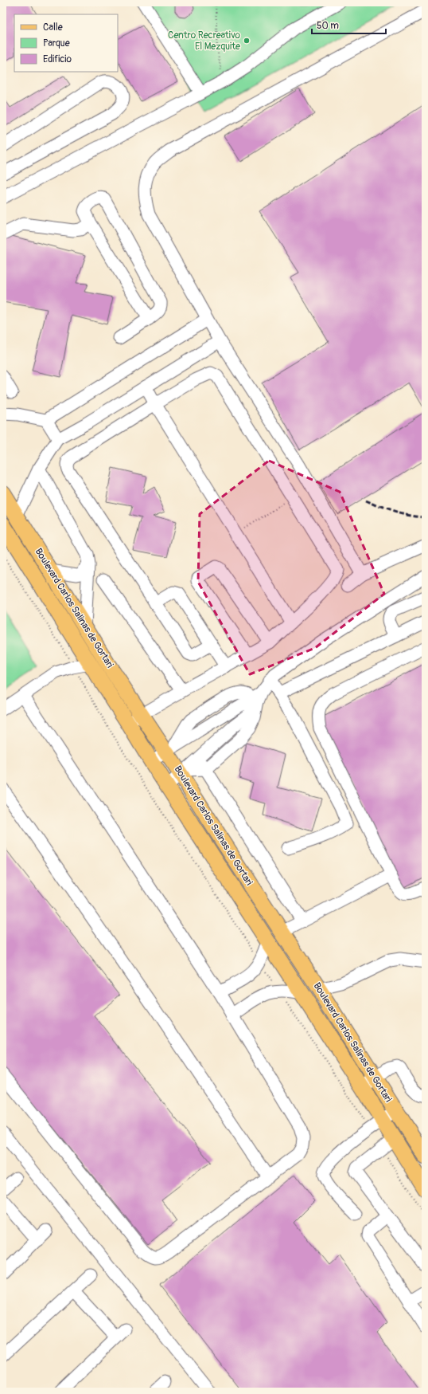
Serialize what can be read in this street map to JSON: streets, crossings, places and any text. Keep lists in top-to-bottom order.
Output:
{
  "streets": {
    "main road": ["Boulevard Carlos Salinas de Gortari"]
  },
  "places": ["Centro Recreativo El Mezquite"],
  "legend": ["Calle", "Parque", "Edificio"],
  "scale_bar": "50 m"
}
